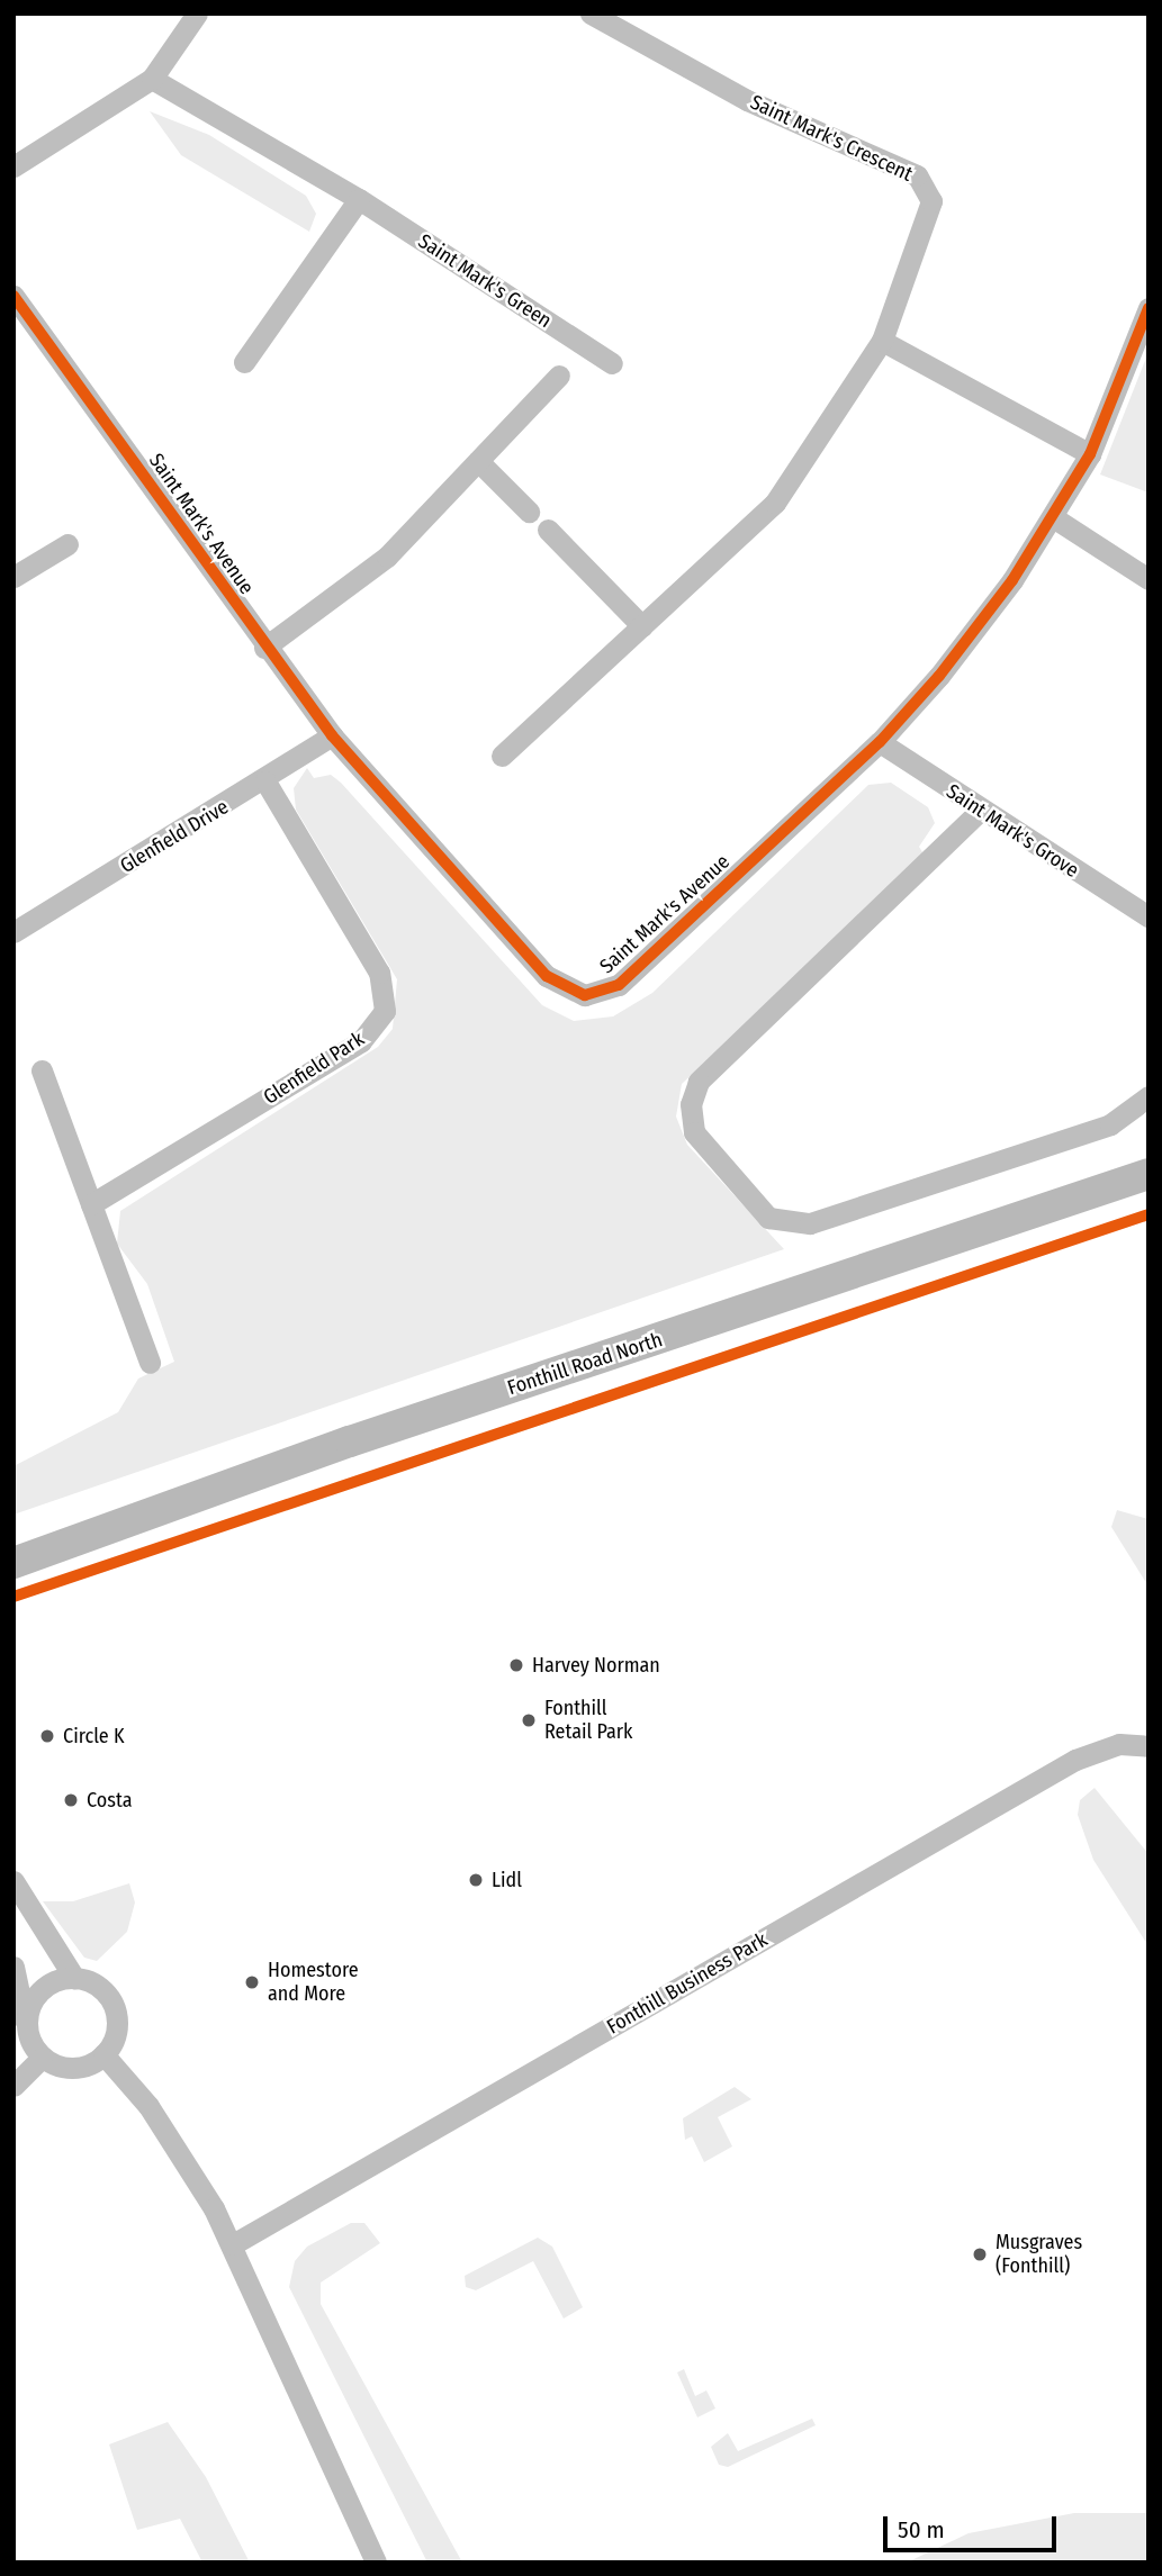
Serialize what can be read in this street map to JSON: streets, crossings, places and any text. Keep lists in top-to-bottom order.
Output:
{
  "streets": {
    "main road": ["Fonthill Road North"],
    "street": [
      "Saint Mark's Crescent",
      "Saint Mark's Green",
      "Saint Mark's Avenue",
      "Saint Mark's Grove",
      "Glenfield Drive",
      "Glenfield Park",
      "Fonthill Business Park"
    ]
  },
  "crossings": [
    ["Saint Mark's Avenue", "Saint Mark's Grove"],
    ["Saint Mark's Avenue", "Glenfield Drive"],
    ["Glenfield Drive", "Glenfield Park"]
  ],
  "places": [
    "Harvey Norman",
    "Fonthill Retail Park",
    "Circle K",
    "Costa",
    "Lidl",
    "Homestore and More",
    "Musgraves (Fonthill)"
  ],
  "scale_bar": "50 m"
}
